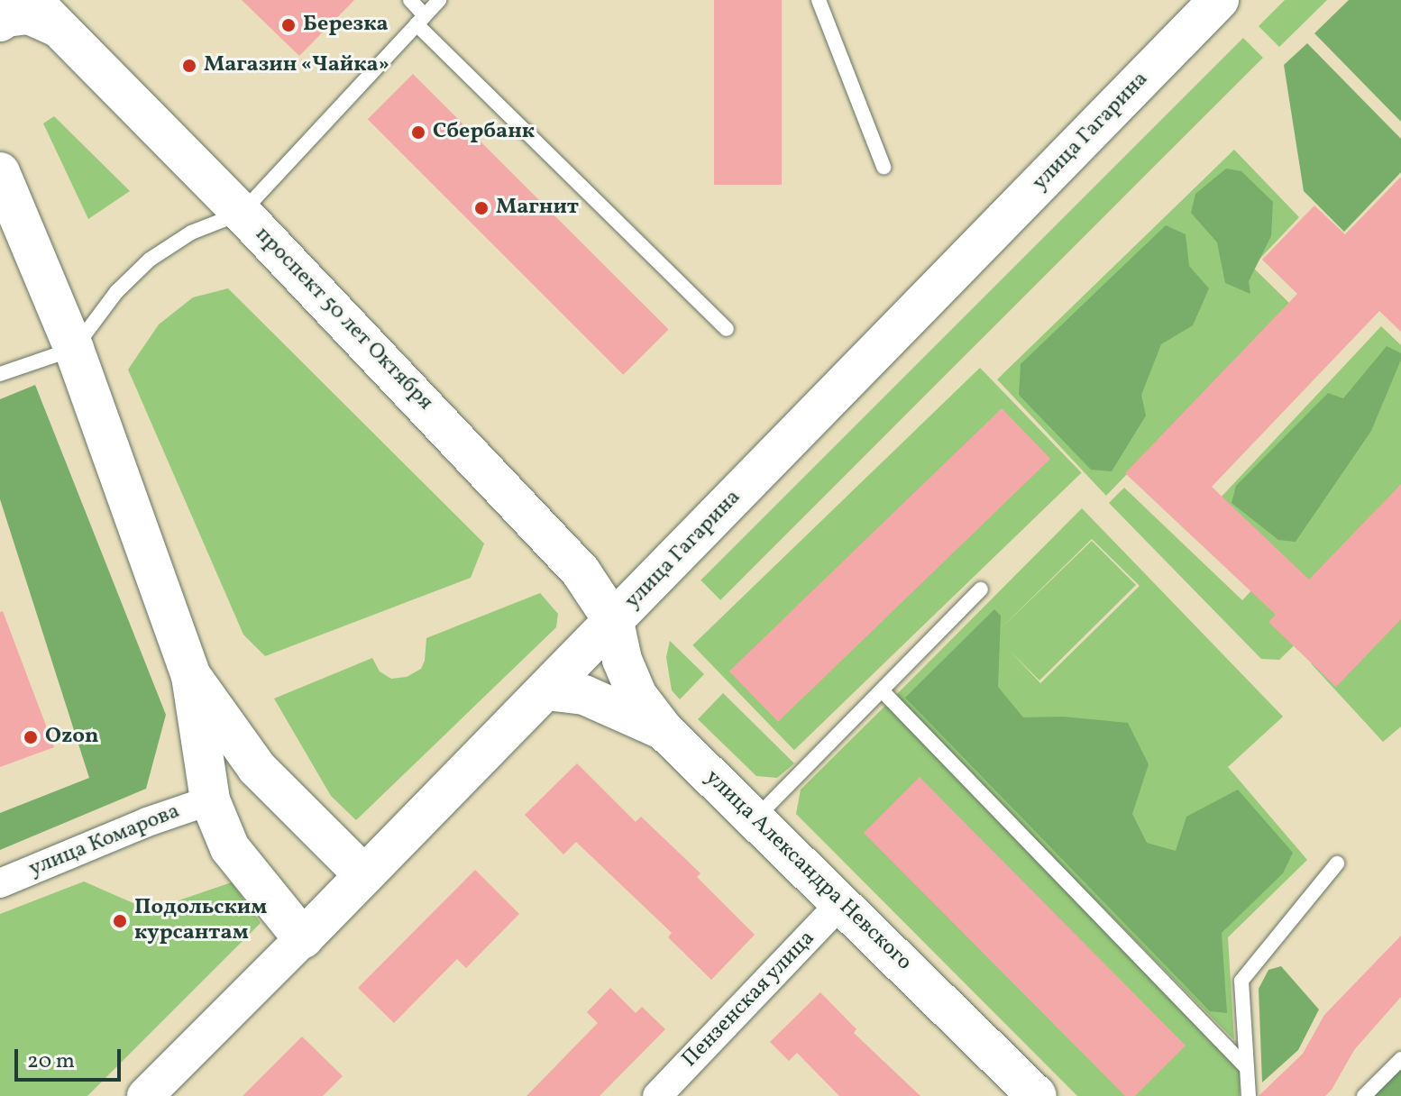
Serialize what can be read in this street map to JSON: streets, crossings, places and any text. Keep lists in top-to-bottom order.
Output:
{
  "streets": {
    "main road": ["улица Гагарина", "проспект 50 лет Октября", "улица Александра Невского"],
    "street": ["улица Комарова", "Пензенская улица"]
  },
  "crossings": [
    ["улица Гагарина", "проспект 50 лет Октября"],
    ["улица Гагарина", "улица Александра Невского"],
    ["проспект 50 лет Октября", "улица Александра Невского"],
    ["улица Александра Невского", "Пензенская улица"]
  ],
  "places": [
    "Березка",
    "Магазин «Чайка»",
    "Сбербанк",
    "Магнит",
    "Ozon",
    "Подольским курсантам"
  ],
  "scale_bar": "20 m"
}
